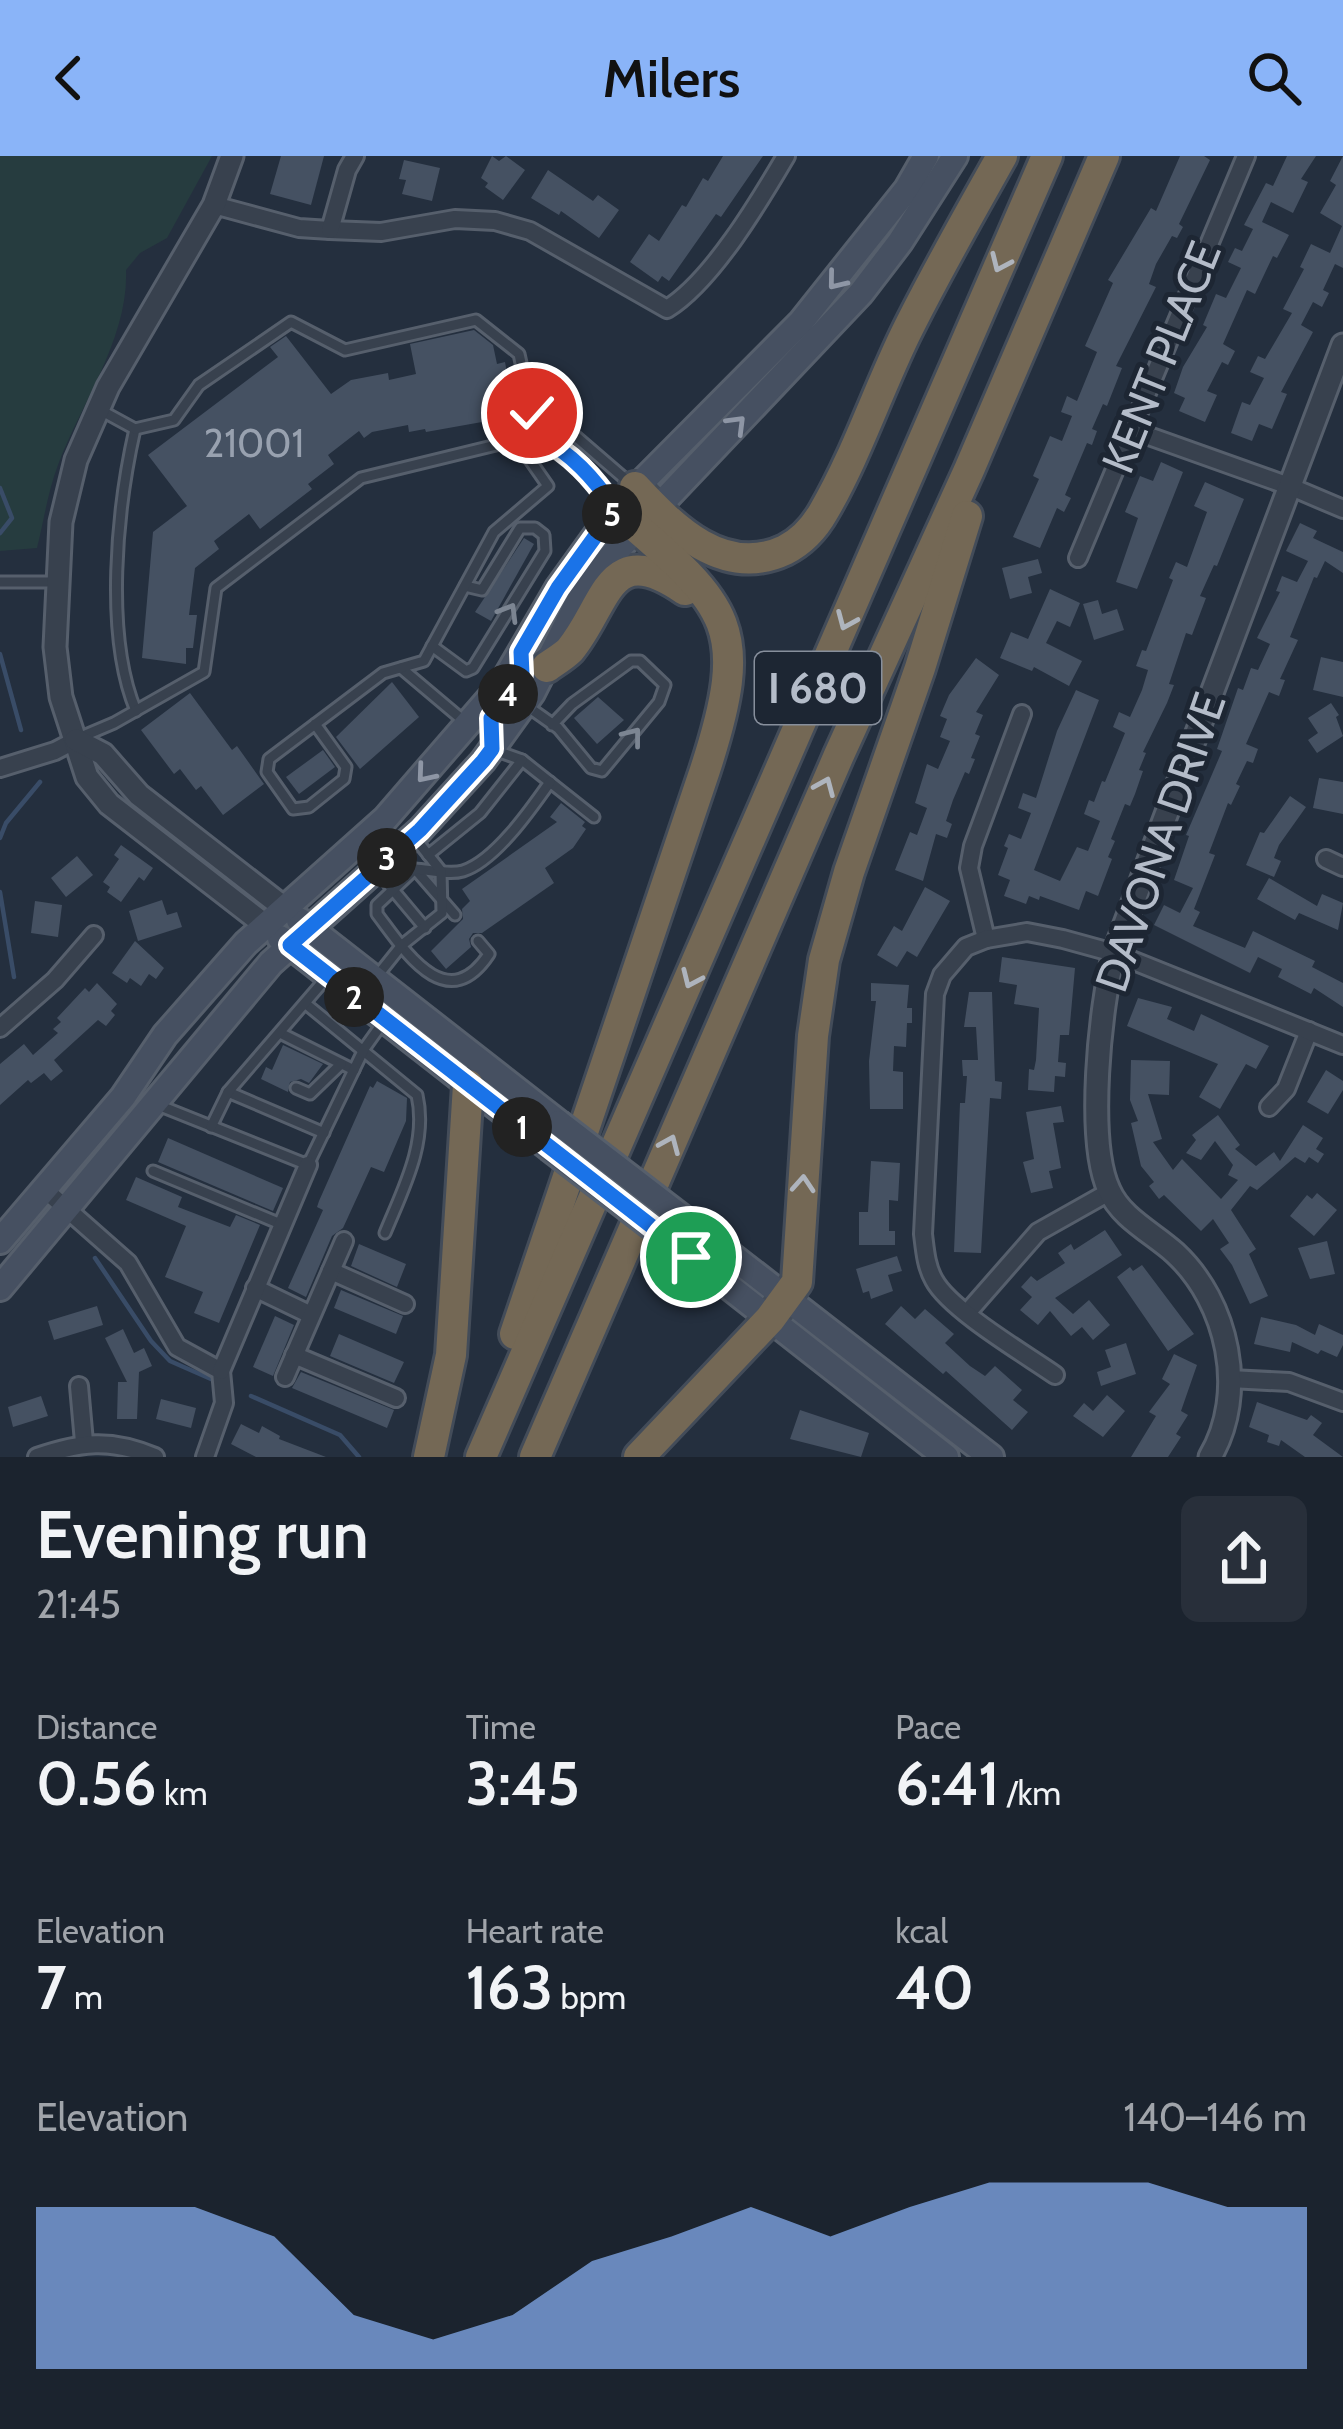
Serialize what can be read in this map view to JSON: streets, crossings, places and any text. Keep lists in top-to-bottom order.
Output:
{
  "streets": {
    "highway": ["I 680"],
    "street": ["KENT PLACE", "DAVONA DRIVE"]
  },
  "house_numbers": ["21001"],
  "page": {
    "header": "Milers",
    "pins": [
      "5",
      "4",
      "3",
      "2",
      "1"
    ],
    "heading": ["Evening run", "21:45"],
    "stats": [
      ["Distance", "0.56 km"],
      ["Time", "3:45"],
      ["Pace", "6:41 /km"],
      ["Elevation", "7 m"],
      ["Heart rate", "163 bpm"],
      ["kcal", "40"]
    ],
    "chart": ["Elevation", "140–146 m"]
  }
}
